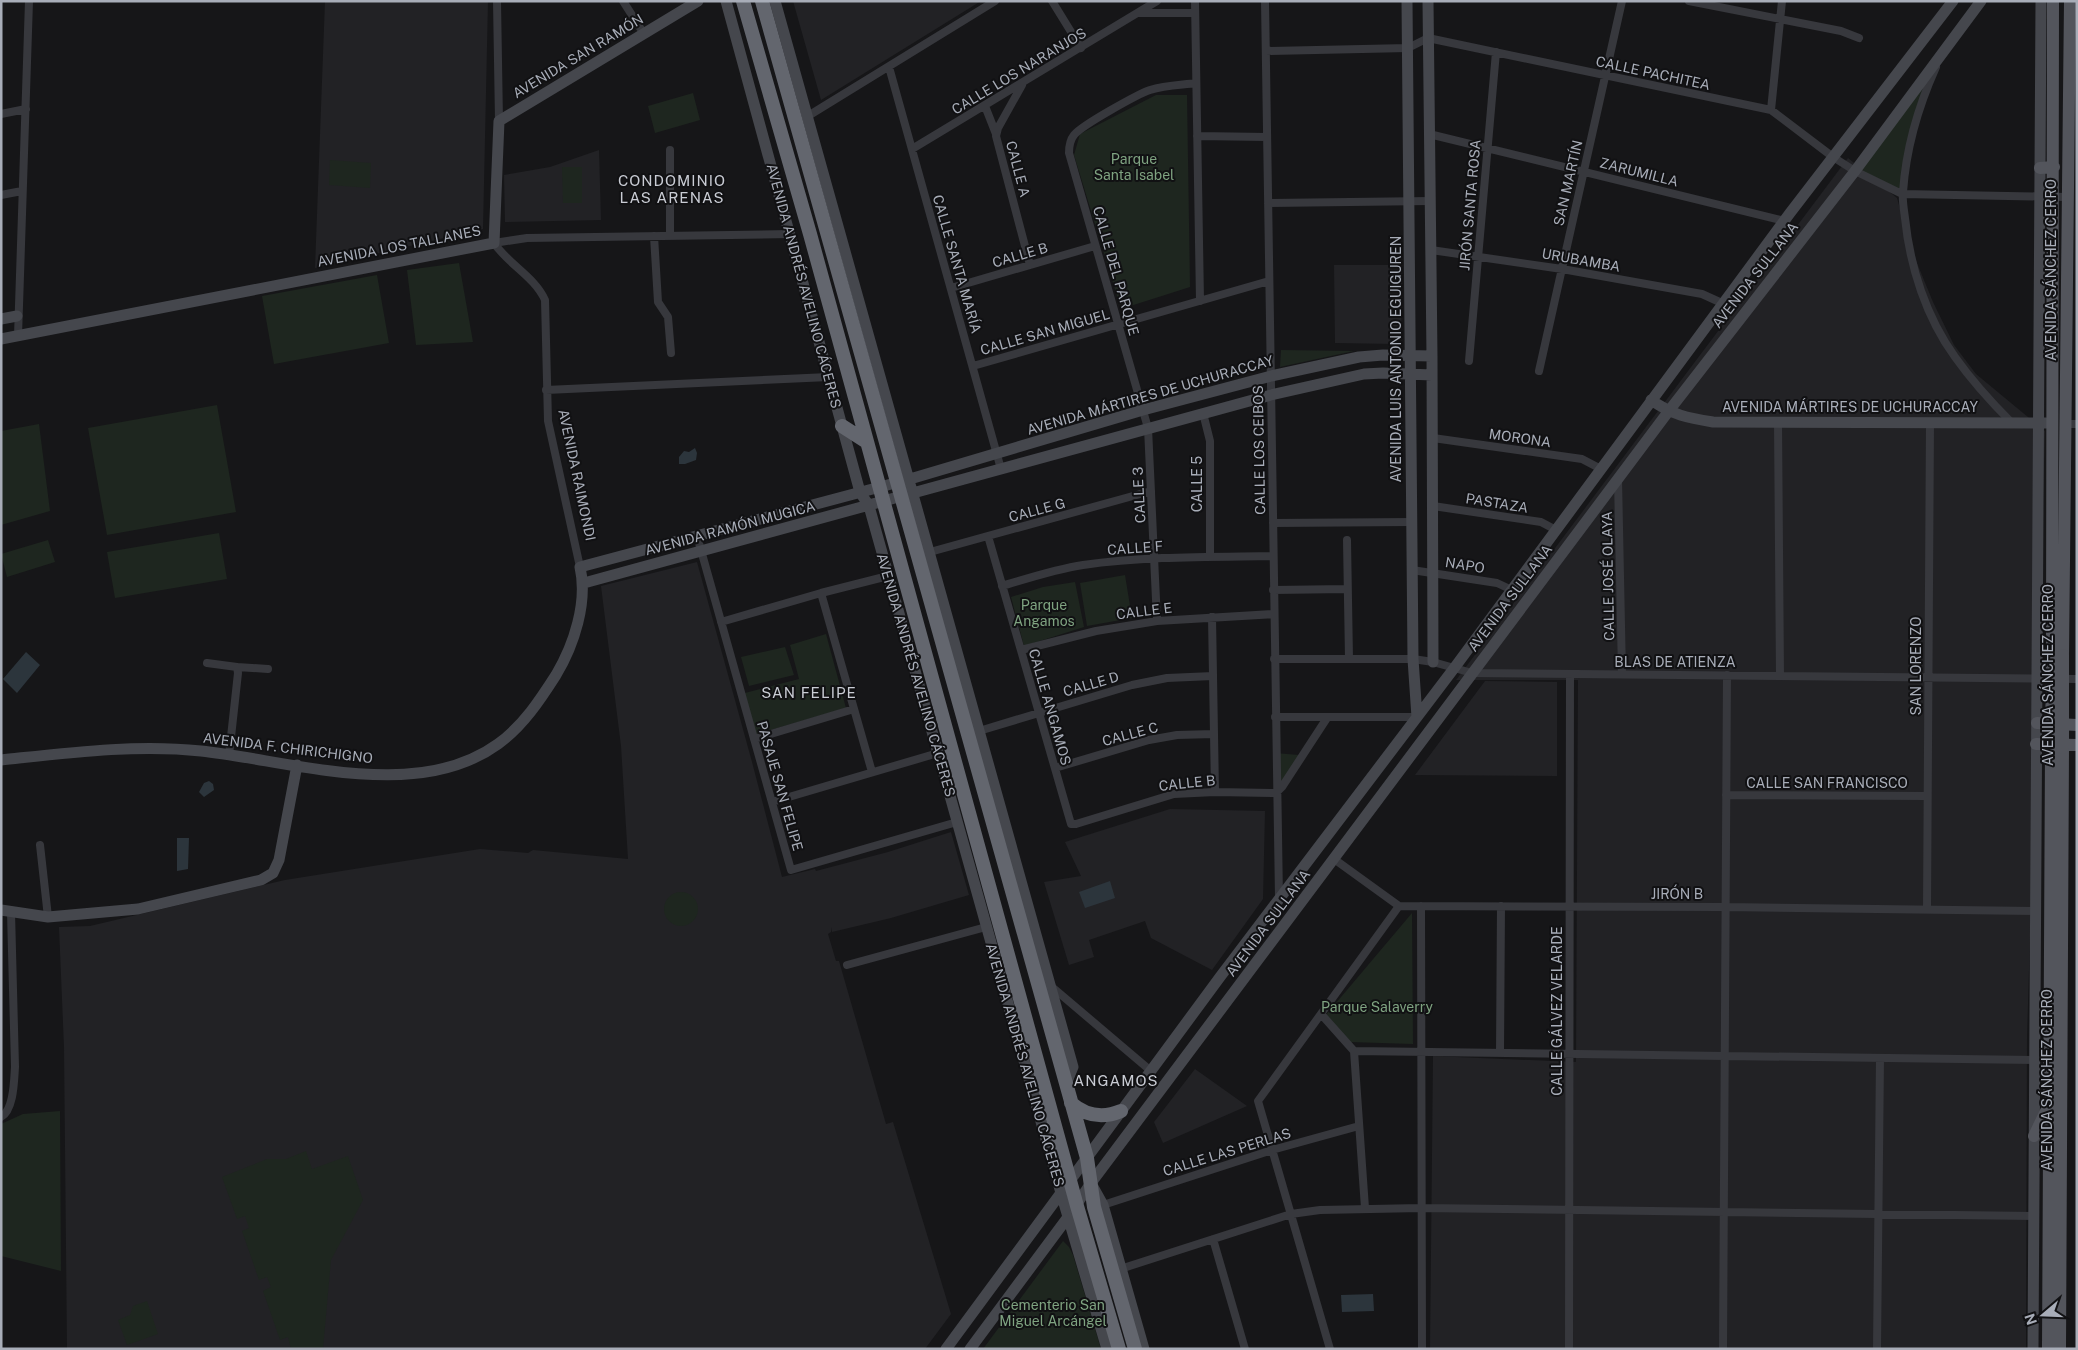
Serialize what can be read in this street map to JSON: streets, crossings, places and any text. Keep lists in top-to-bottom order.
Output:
{
  "streets": {
    "highway": ["AVENIDA ANDRÉS AVELINO CÁCERES"],
    "main road": [
      "AVENIDA SAN RAMÓN",
      "AVENIDA LOS TALLANES",
      "AVENIDA SÁNCHEZ CERRO",
      "AVENIDA SULLANA",
      "AVENIDA LUIS ANTONIO EGUIGUREN",
      "AVENIDA MÁRTIRES DE UCHURACCAY",
      "AVENIDA RAIMONDI",
      "AVENIDA RAMÓN MUGICA",
      "AVENIDA F. CHIRICHIGNO"
    ],
    "street": [
      "CALLE LOS NARANJOS",
      "CALLE PACHITEA",
      "CALLE A",
      "ZARUMILLA",
      "SAN MARTÍN",
      "JIRÓN SANTA ROSA",
      "CALLE B",
      "URUBAMBA",
      "CALLE SANTA MARÍA",
      "CALLE DEL PARQUE",
      "CALLE SAN MIGUEL",
      "MORONA",
      "CALLE LOS CEIBOS",
      "CALLE 5",
      "CALLE 3",
      "PASTAZA",
      "CALLE G",
      "CALLE F",
      "NAPO",
      "CALLE JOSÉ OLAYA",
      "CALLE E",
      "BLAS DE ATIENZA",
      "SAN LORENZO",
      "CALLE D",
      "CALLE ANGAMOS",
      "CALLE C",
      "CALLE SAN FRANCISCO",
      "PASAJE SAN FELIPE",
      "JIRÓN B",
      "CALLE GÁLVEZ VELARDE",
      "CALLE LAS PERLAS"
    ]
  },
  "crossings": [
    ["CALLE LOS NARANJOS", "CALLE A"],
    ["CALLE LOS NARANJOS", "CALLE SANTA MARÍA"],
    ["CALLE PACHITEA", "SAN MARTÍN"],
    ["CALLE PACHITEA", "JIRÓN SANTA ROSA"],
    ["CALLE PACHITEA", "AVENIDA SULLANA"],
    ["CALLE A", "CALLE B"],
    ["ZARUMILLA", "SAN MARTÍN"],
    ["ZARUMILLA", "JIRÓN SANTA ROSA"],
    ["ZARUMILLA", "AVENIDA SULLANA"],
    ["SAN MARTÍN", "URUBAMBA"],
    ["JIRÓN SANTA ROSA", "URUBAMBA"],
    ["AVENIDA LOS TALLANES", "AVENIDA ANDRÉS AVELINO CÁCERES"],
    ["AVENIDA LOS TALLANES", "AVENIDA RAIMONDI"],
    ["CALLE B", "CALLE SANTA MARÍA"],
    ["CALLE B", "CALLE DEL PARQUE"],
    ["CALLE B", "CALLE LOS CEIBOS"],
    ["CALLE B", "CALLE ANGAMOS"],
    ["URUBAMBA", "AVENIDA SULLANA"],
    ["CALLE SANTA MARÍA", "CALLE SAN MIGUEL"],
    ["CALLE SANTA MARÍA", "AVENIDA MÁRTIRES DE UCHURACCAY"],
    ["AVENIDA SÁNCHEZ CERRO", "AVENIDA MÁRTIRES DE UCHURACCAY"],
    ["AVENIDA SÁNCHEZ CERRO", "BLAS DE ATIENZA"],
    ["AVENIDA SÁNCHEZ CERRO", "JIRÓN B"],
    ["CALLE DEL PARQUE", "CALLE SAN MIGUEL"],
    ["CALLE DEL PARQUE", "AVENIDA MÁRTIRES DE UCHURACCAY"],
    ["CALLE DEL PARQUE", "CALLE 3"],
    ["AVENIDA SULLANA", "AVENIDA ANDRÉS AVELINO CÁCERES"],
    ["AVENIDA SULLANA", "AVENIDA LUIS ANTONIO EGUIGUREN"],
    ["AVENIDA SULLANA", "AVENIDA MÁRTIRES DE UCHURACCAY"],
    ["AVENIDA SULLANA", "MORONA"],
    ["AVENIDA SULLANA", "CALLE LOS CEIBOS"],
    ["AVENIDA SULLANA", "PASTAZA"],
    ["AVENIDA SULLANA", "NAPO"],
    ["AVENIDA SULLANA", "CALLE JOSÉ OLAYA"],
    ["AVENIDA SULLANA", "BLAS DE ATIENZA"],
    ["AVENIDA ANDRÉS AVELINO CÁCERES", "AVENIDA MÁRTIRES DE UCHURACCAY"],
    ["AVENIDA ANDRÉS AVELINO CÁCERES", "AVENIDA RAMÓN MUGICA"],
    ["AVENIDA ANDRÉS AVELINO CÁCERES", "PASAJE SAN FELIPE"],
    ["CALLE SAN MIGUEL", "CALLE LOS CEIBOS"],
    ["AVENIDA LUIS ANTONIO EGUIGUREN", "AVENIDA MÁRTIRES DE UCHURACCAY"],
    ["AVENIDA LUIS ANTONIO EGUIGUREN", "NAPO"],
    ["AVENIDA LUIS ANTONIO EGUIGUREN", "BLAS DE ATIENZA"],
    ["AVENIDA MÁRTIRES DE UCHURACCAY", "CALLE LOS CEIBOS"],
    ["AVENIDA MÁRTIRES DE UCHURACCAY", "AVENIDA RAMÓN MUGICA"],
    ["AVENIDA MÁRTIRES DE UCHURACCAY", "SAN LORENZO"],
    ["CALLE LOS CEIBOS", "CALLE F"],
    ["CALLE LOS CEIBOS", "CALLE E"],
    ["CALLE LOS CEIBOS", "BLAS DE ATIENZA"],
    ["AVENIDA RAIMONDI", "AVENIDA RAMÓN MUGICA"],
    ["AVENIDA RAIMONDI", "AVENIDA F. CHIRICHIGNO"],
    ["CALLE 5", "CALLE F"],
    ["CALLE 3", "CALLE G"],
    ["CALLE 3", "CALLE F"],
    ["CALLE 3", "CALLE E"],
    ["CALLE G", "CALLE ANGAMOS"],
    ["AVENIDA RAMÓN MUGICA", "AVENIDA F. CHIRICHIGNO"],
    ["AVENIDA RAMÓN MUGICA", "PASAJE SAN FELIPE"],
    ["CALLE F", "CALLE ANGAMOS"],
    ["CALLE JOSÉ OLAYA", "BLAS DE ATIENZA"],
    ["CALLE E", "CALLE ANGAMOS"],
    ["BLAS DE ATIENZA", "SAN LORENZO"],
    ["BLAS DE ATIENZA", "CALLE GÁLVEZ VELARDE"],
    ["SAN LORENZO", "CALLE SAN FRANCISCO"],
    ["SAN LORENZO", "JIRÓN B"],
    ["CALLE D", "CALLE ANGAMOS"],
    ["CALLE ANGAMOS", "CALLE C"],
    ["JIRÓN B", "CALLE GÁLVEZ VELARDE"]
  ],
  "districts": ["CONDOMINIO LAS ARENAS", "SAN FELIPE", "ANGAMOS"],
  "parks": [
    "Parque Santa Isabel",
    "Parque Angamos",
    "Parque Salaverry",
    "Cementerio San Miguel Arcángel"
  ],
  "north": "left"
}
